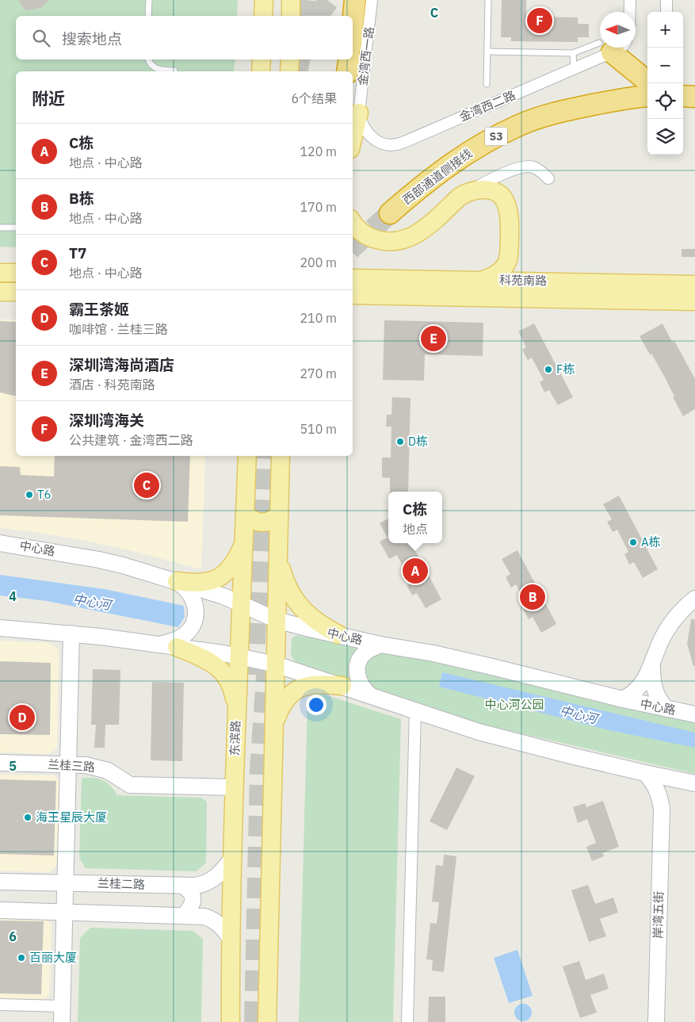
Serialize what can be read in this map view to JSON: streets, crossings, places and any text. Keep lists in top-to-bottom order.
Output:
{
  "streets": {
    "highway": ["S3", "西部通道侧接线"],
    "main road": [
      "科苑南路",
      "中心路",
      "东滨路",
      "兰桂三路",
      "兰桂二路",
      "岸湾五街"
    ],
    "street": ["金湾西一路", "金湾西二路"]
  },
  "crossings": [
    ["金湾西一路", "金湾西二路"],
    ["中心路", "东滨路"],
    ["东滨路", "兰桂三路"],
    ["东滨路", "兰桂二路"]
  ],
  "water": ["中心河"],
  "parks": ["中心河公园"],
  "places": [
    "F栋",
    "D栋",
    "T6",
    "A栋",
    "海王星辰大厦",
    "百丽大厦"
  ],
  "north": "left",
  "page": {
    "pins": [
      "F",
      "E",
      "C",
      "A",
      "B",
      "D"
    ],
    "map_buttons": ["+", "−"],
    "search": "搜索地点",
    "heading": ["附近", "6个结果"],
    "list": [
      {
        "mark": "A",
        "name": "C栋",
        "note": "地点 · 中心路",
        "value": "120 m"
      },
      {
        "mark": "B",
        "name": "B栋",
        "note": "地点 · 中心路",
        "value": "170 m"
      },
      {
        "mark": "C",
        "name": "T7",
        "note": "地点 · 中心路",
        "value": "200 m"
      },
      {
        "mark": "D",
        "name": "霸王茶姬",
        "note": "咖啡馆 · 兰桂三路",
        "value": "210 m"
      },
      {
        "mark": "E",
        "name": "深圳湾海尚酒店",
        "note": "酒店 · 科苑南路",
        "value": "270 m"
      },
      {
        "mark": "F",
        "name": "深圳湾海关",
        "note": "公共建筑 · 金湾西二路",
        "value": "510 m"
      }
    ],
    "popup": ["C栋", "地点"]
  },
  "grid": {
    "columns": ["C"],
    "rows": ["4", "5", "6"]
  }
}
